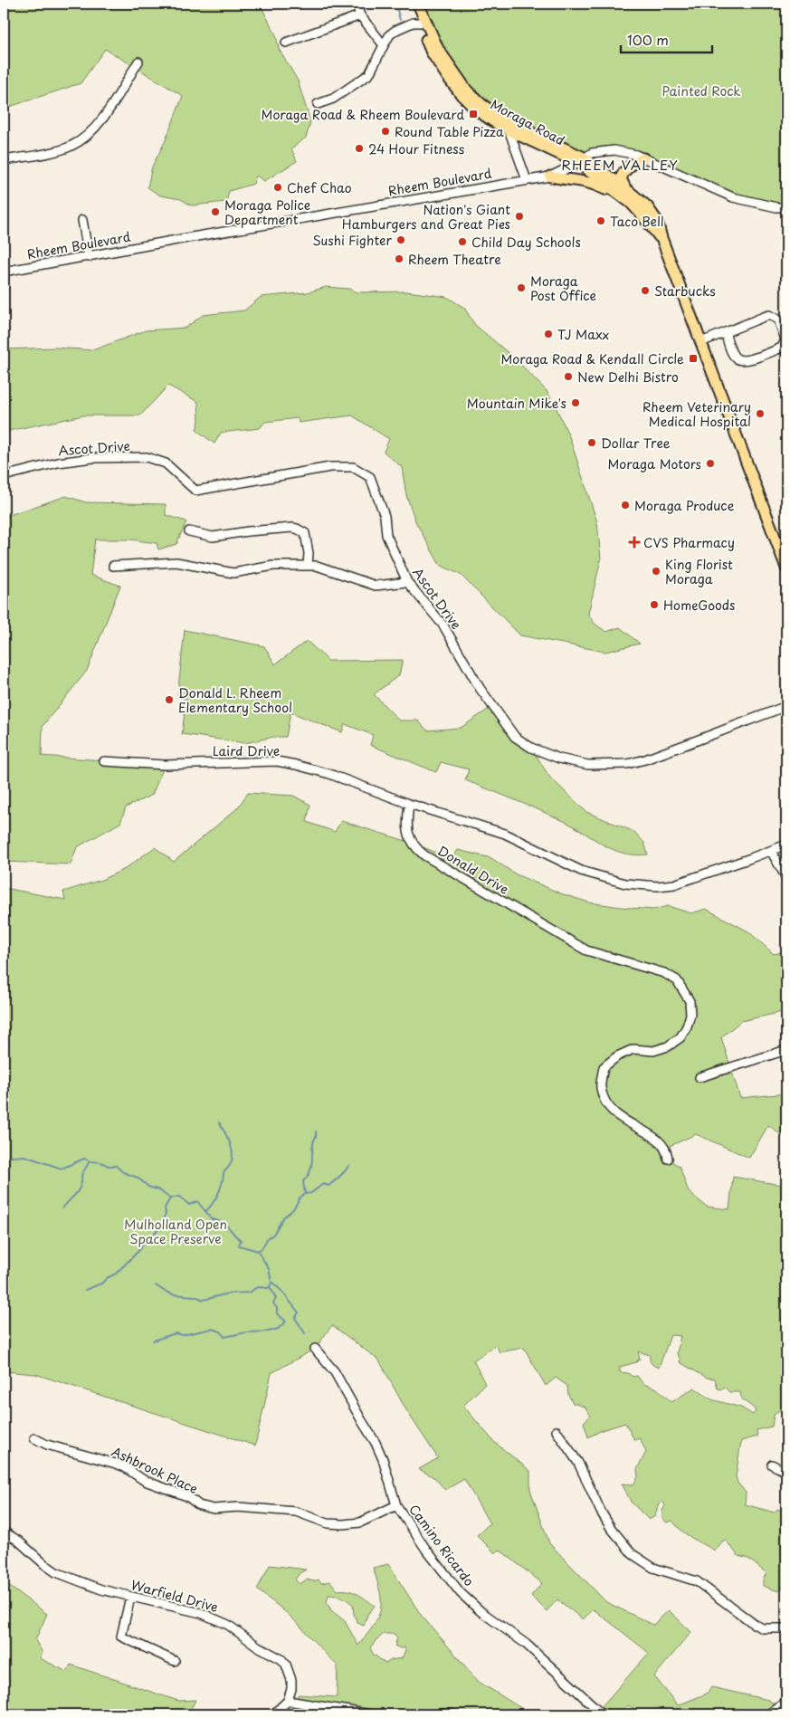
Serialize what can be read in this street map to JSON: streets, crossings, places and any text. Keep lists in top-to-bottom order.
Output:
{
  "streets": {
    "main road": ["Moraga Road"],
    "street": [
      "Rheem Boulevard",
      "Ascot Drive",
      "Laird Drive",
      "Donald Drive",
      "Ashbrook Place",
      "Camino Ricardo",
      "Warfield Drive"
    ]
  },
  "crossings": [
    ["Moraga Road", "Rheem Boulevard"],
    ["Laird Drive", "Donald Drive"],
    ["Ashbrook Place", "Camino Ricardo"]
  ],
  "districts": ["RHEEM VALLEY"],
  "parks": ["Painted Rock", "Mulholland Open Space Preserve"],
  "places": {
    "transit": ["Moraga Road & Rheem Boulevard", "Moraga Road & Kendall Circle"],
    "other": [
      "Round Table Pizza",
      "24 Hour Fitness",
      "Chef Chao",
      "Moraga Police Department",
      "Nation's Giant Hamburgers and Great Pies",
      "Taco Bell",
      "Sushi Fighter",
      "Child Day Schools",
      "Rheem Theatre",
      "Moraga Post Office",
      "Starbucks",
      "TJ Maxx",
      "New Delhi Bistro",
      "Mountain Mike's",
      "Rheem Veterinary Medical Hospital",
      "Dollar Tree",
      "Moraga Motors",
      "Moraga Produce",
      "King Florist Moraga",
      "HomeGoods",
      "Donald L. Rheem Elementary School"
    ],
    "health": ["CVS Pharmacy"]
  },
  "scale_bar": "100 m"
}
